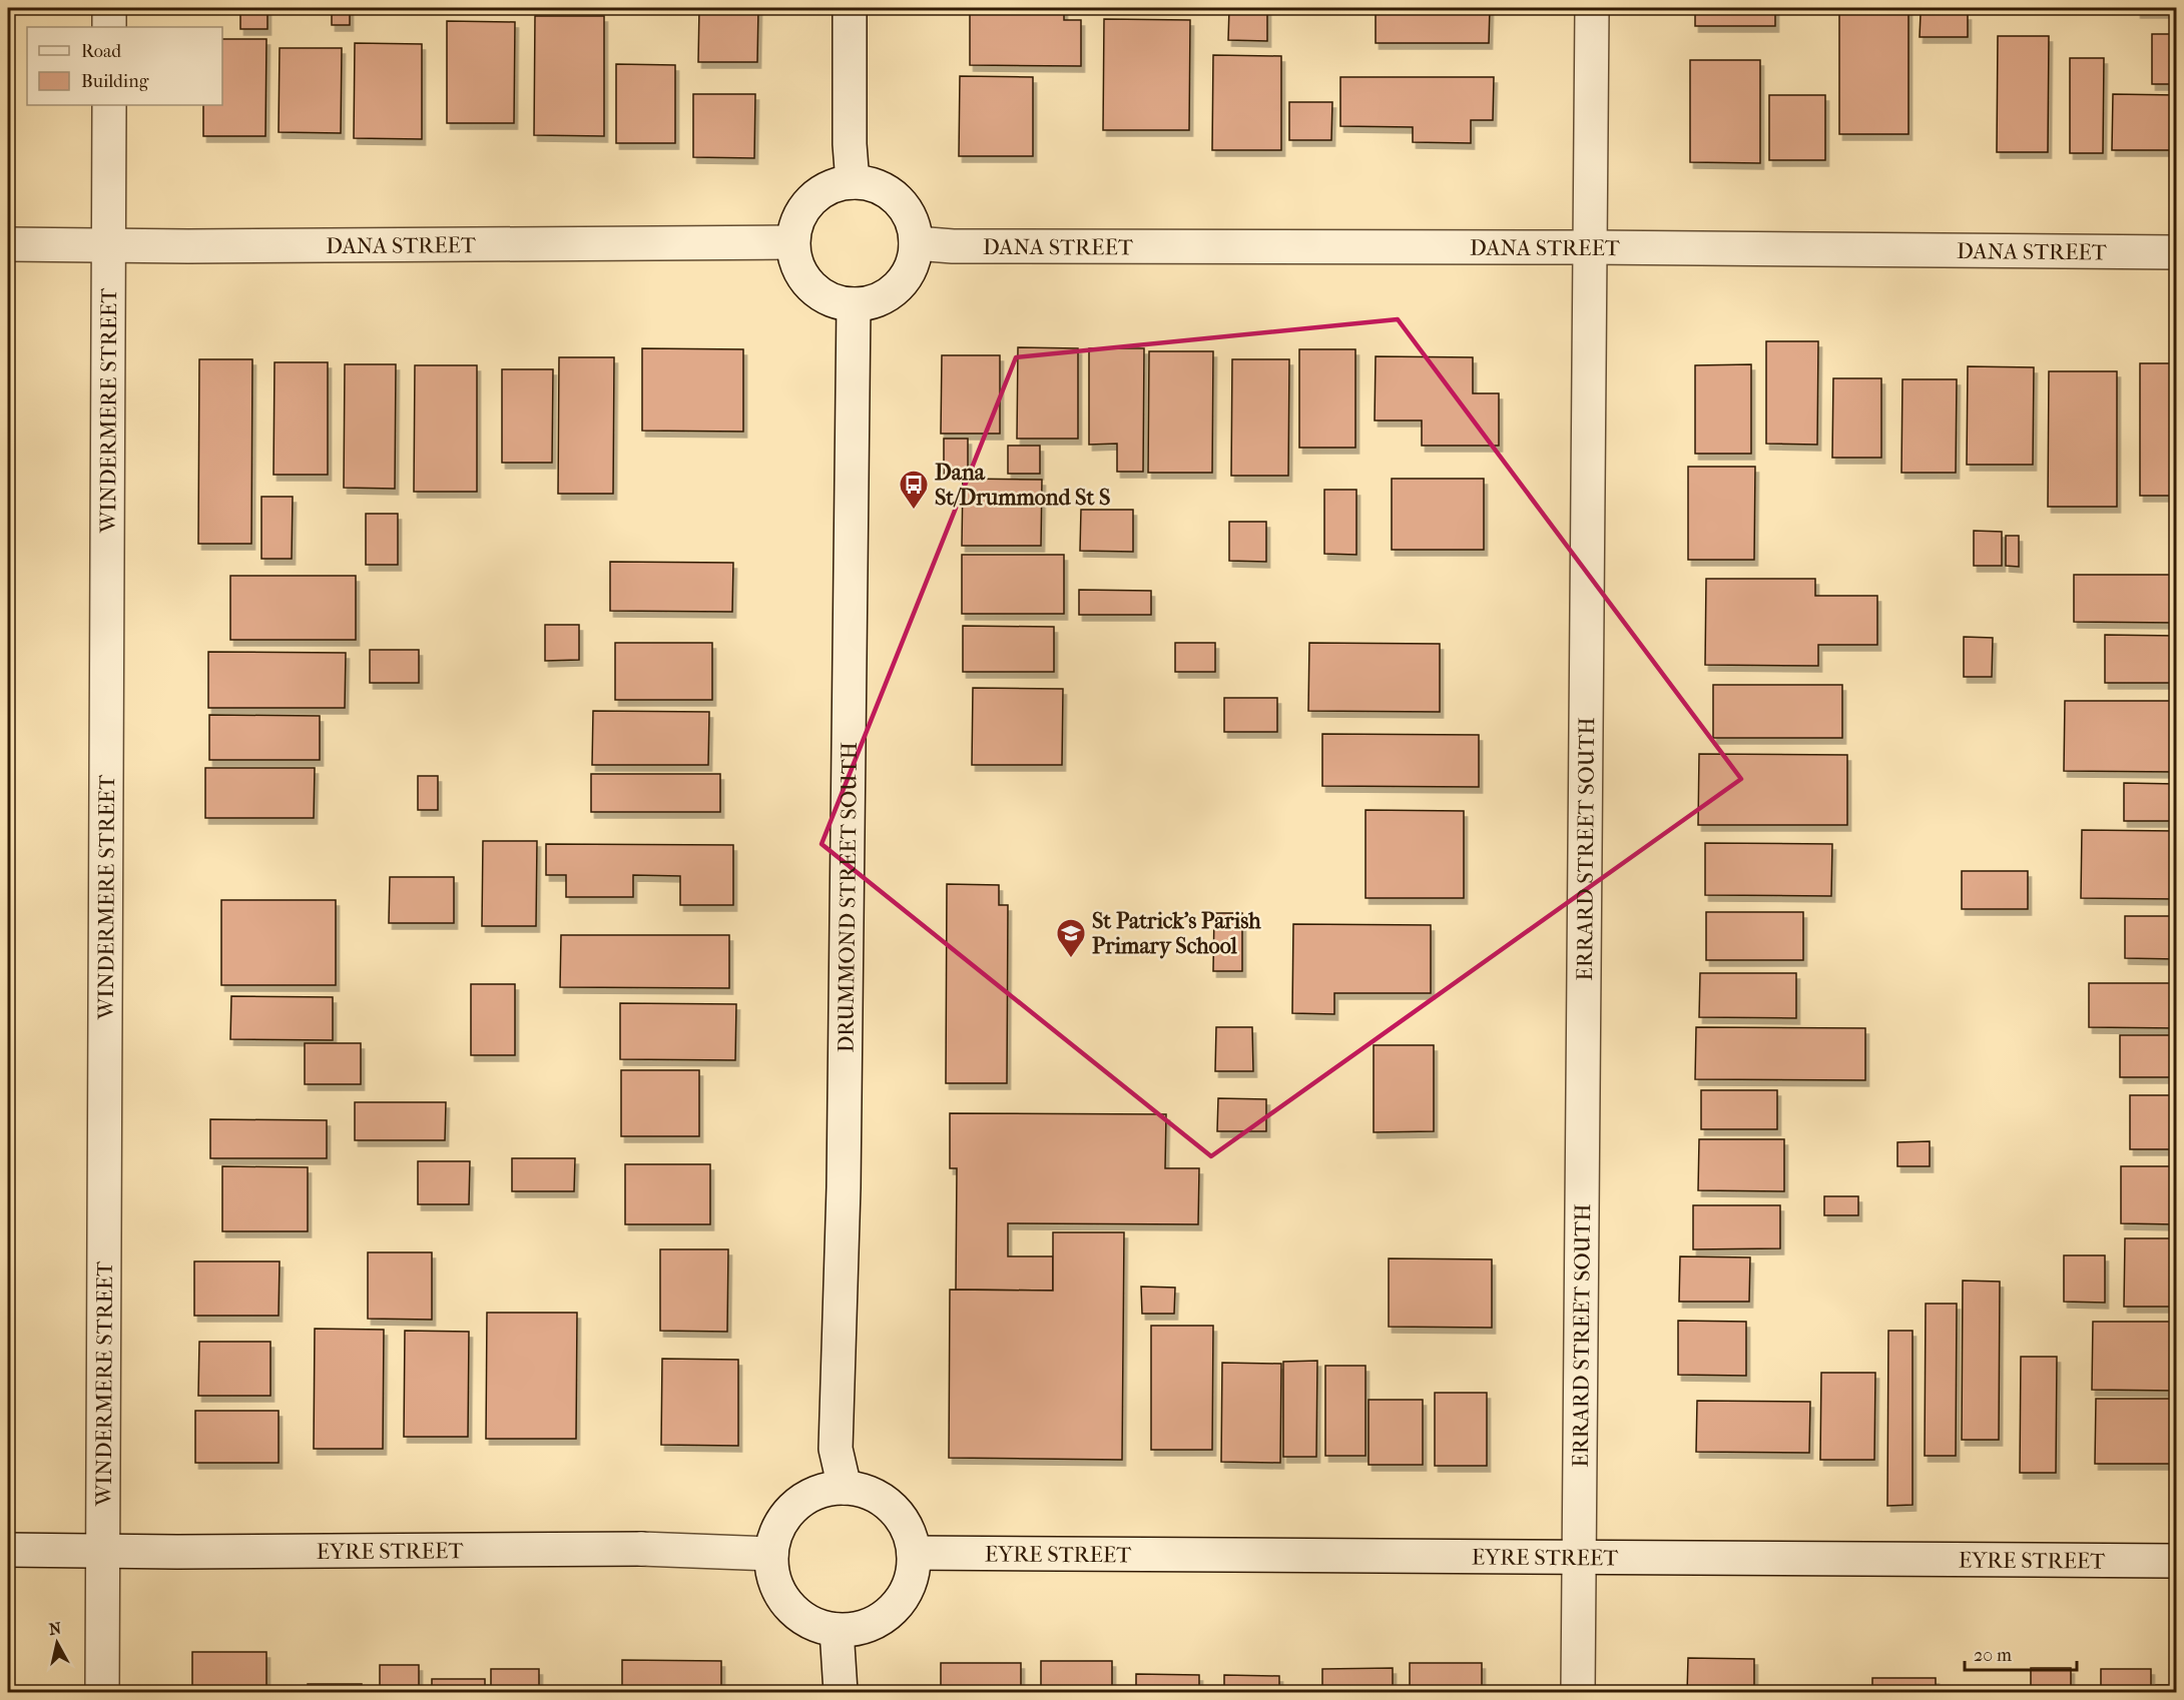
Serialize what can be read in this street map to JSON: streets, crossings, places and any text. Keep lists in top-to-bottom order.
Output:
{
  "streets": {
    "street": [
      "DANA STREET",
      "WINDERMERE STREET",
      "ERRARD STREET SOUTH",
      "DRUMMOND STREET SOUTH",
      "EYRE STREET"
    ]
  },
  "crossings": [
    ["DANA STREET", "WINDERMERE STREET"],
    ["DANA STREET", "ERRARD STREET SOUTH"],
    ["DANA STREET", "DRUMMOND STREET SOUTH"],
    ["WINDERMERE STREET", "EYRE STREET"],
    ["ERRARD STREET SOUTH", "EYRE STREET"],
    ["DRUMMOND STREET SOUTH", "EYRE STREET"]
  ],
  "places": {
    "bus stop": ["Dana St/Drummond St S"],
    "school or university": ["St Patrick's Parish Primary School"]
  },
  "legend": ["Road", "Building"],
  "scale_bar": "20 m",
  "north": "top"
}
